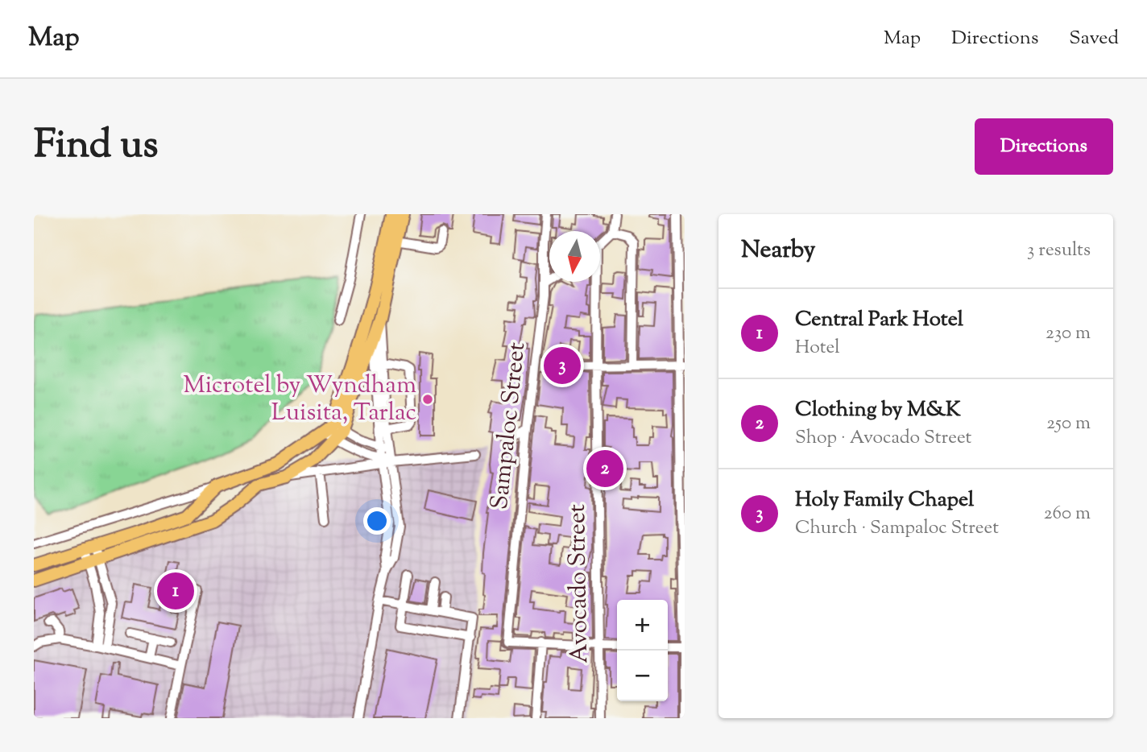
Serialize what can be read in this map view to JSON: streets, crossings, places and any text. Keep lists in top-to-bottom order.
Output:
{
  "streets": {
    "street": ["Sampaloc Street", "Avocado Street"]
  },
  "places": ["Microtel by Wyndham Luisita, Tarlac"],
  "north": "bottom",
  "page": {
    "header": "Map",
    "nav": ["Map", "Directions", "Saved"],
    "title": "Find us",
    "buttons": "Directions",
    "heading": ["Nearby", "3 results"],
    "list": [
      {
        "mark": "1",
        "name": "Central Park Hotel",
        "note": "Hotel",
        "value": "230 m"
      },
      {
        "mark": "2",
        "name": "Clothing by M&K",
        "note": "Shop · Avocado Street",
        "value": "250 m"
      },
      {
        "mark": "3",
        "name": "Holy Family Chapel",
        "note": "Church · Sampaloc Street",
        "value": "260 m"
      }
    ],
    "pins": ["3", "2", "1"],
    "map_buttons": ["+", "−"]
  }
}
